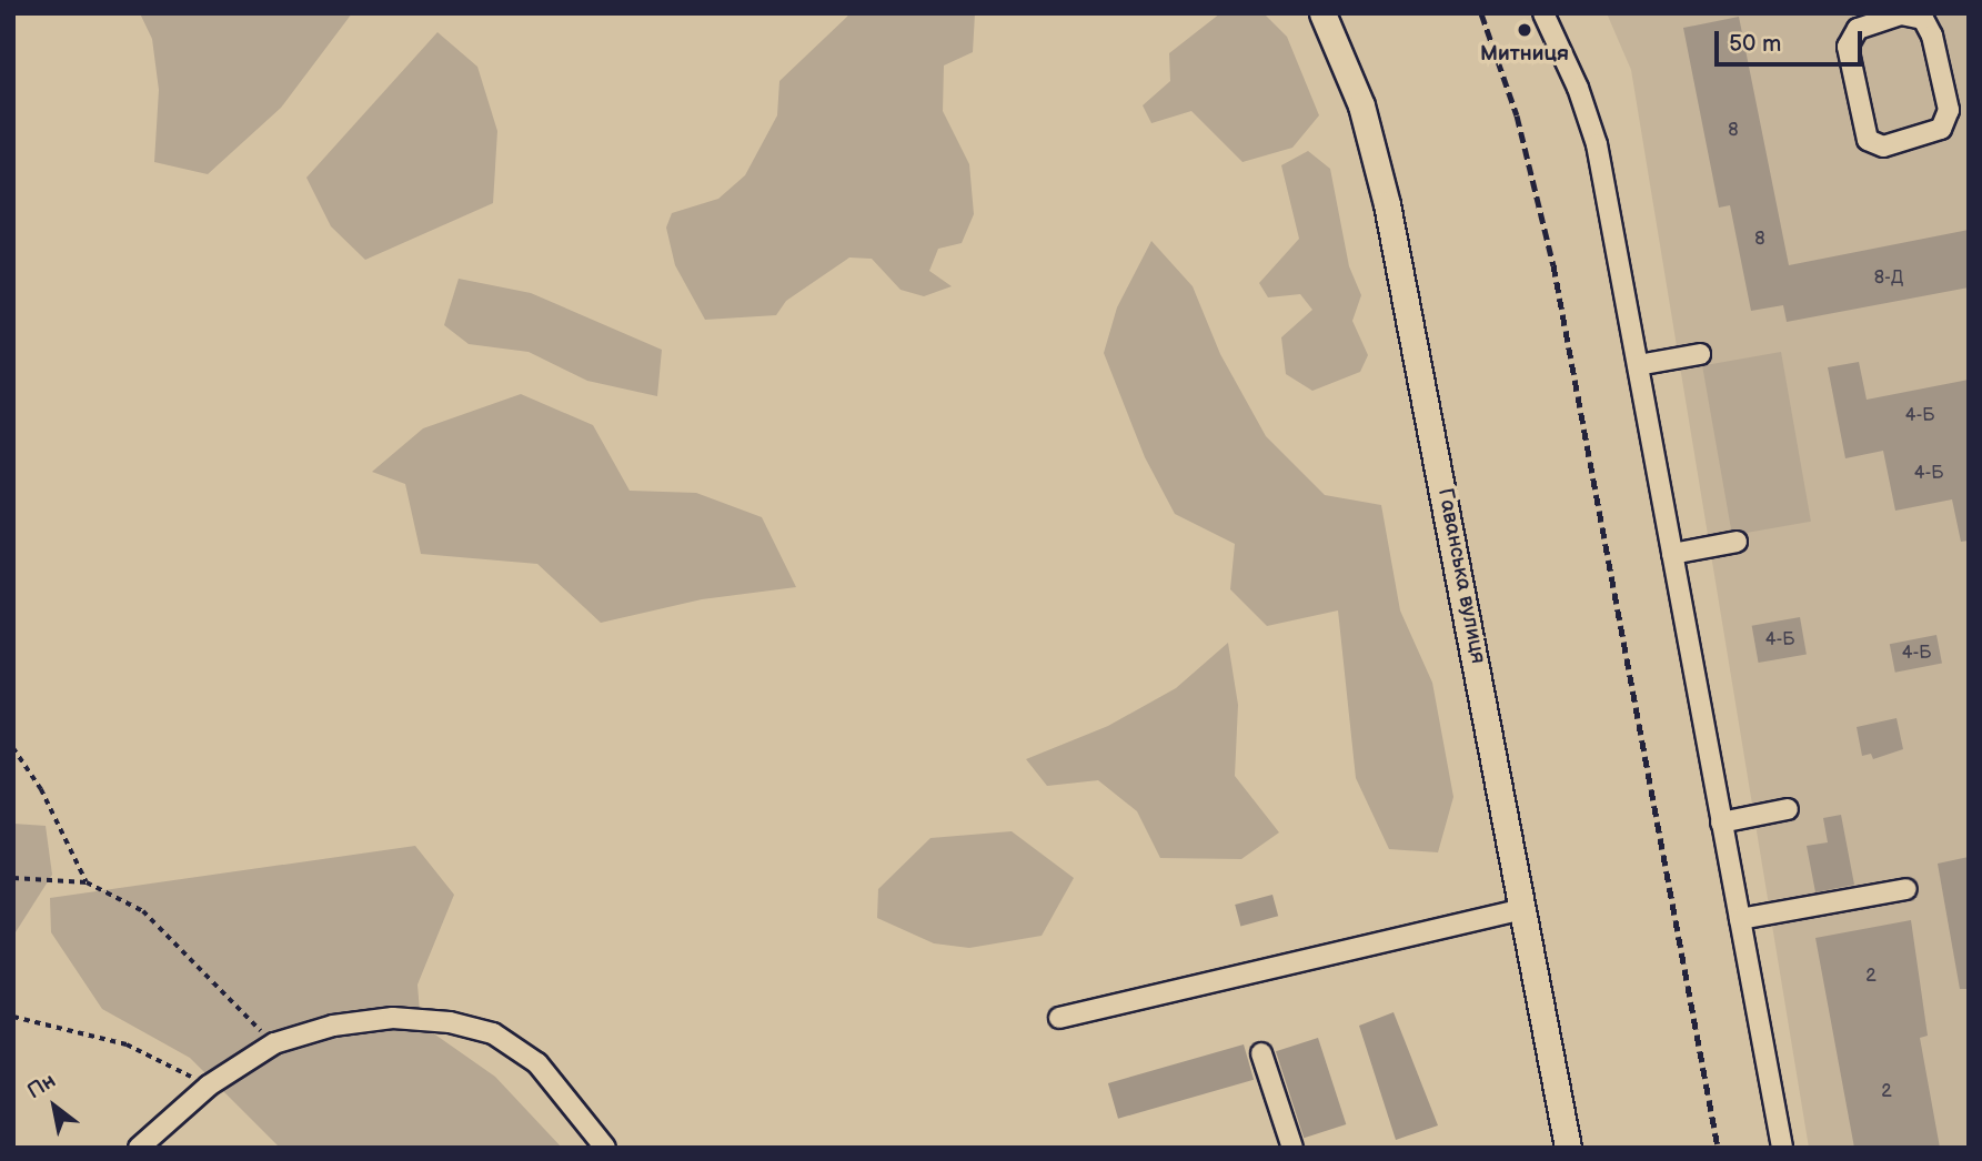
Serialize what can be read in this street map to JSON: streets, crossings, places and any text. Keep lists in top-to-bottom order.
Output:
{
  "streets": {
    "main road": ["Гаванська вулиця"]
  },
  "places": ["Митниця"],
  "house_numbers": [
    "8",
    "8",
    "8-Д",
    "4-Б",
    "4-Б",
    "4-Б",
    "4-Б",
    "2",
    "2"
  ],
  "scale_bar": "50 m",
  "north": "top left"
}
